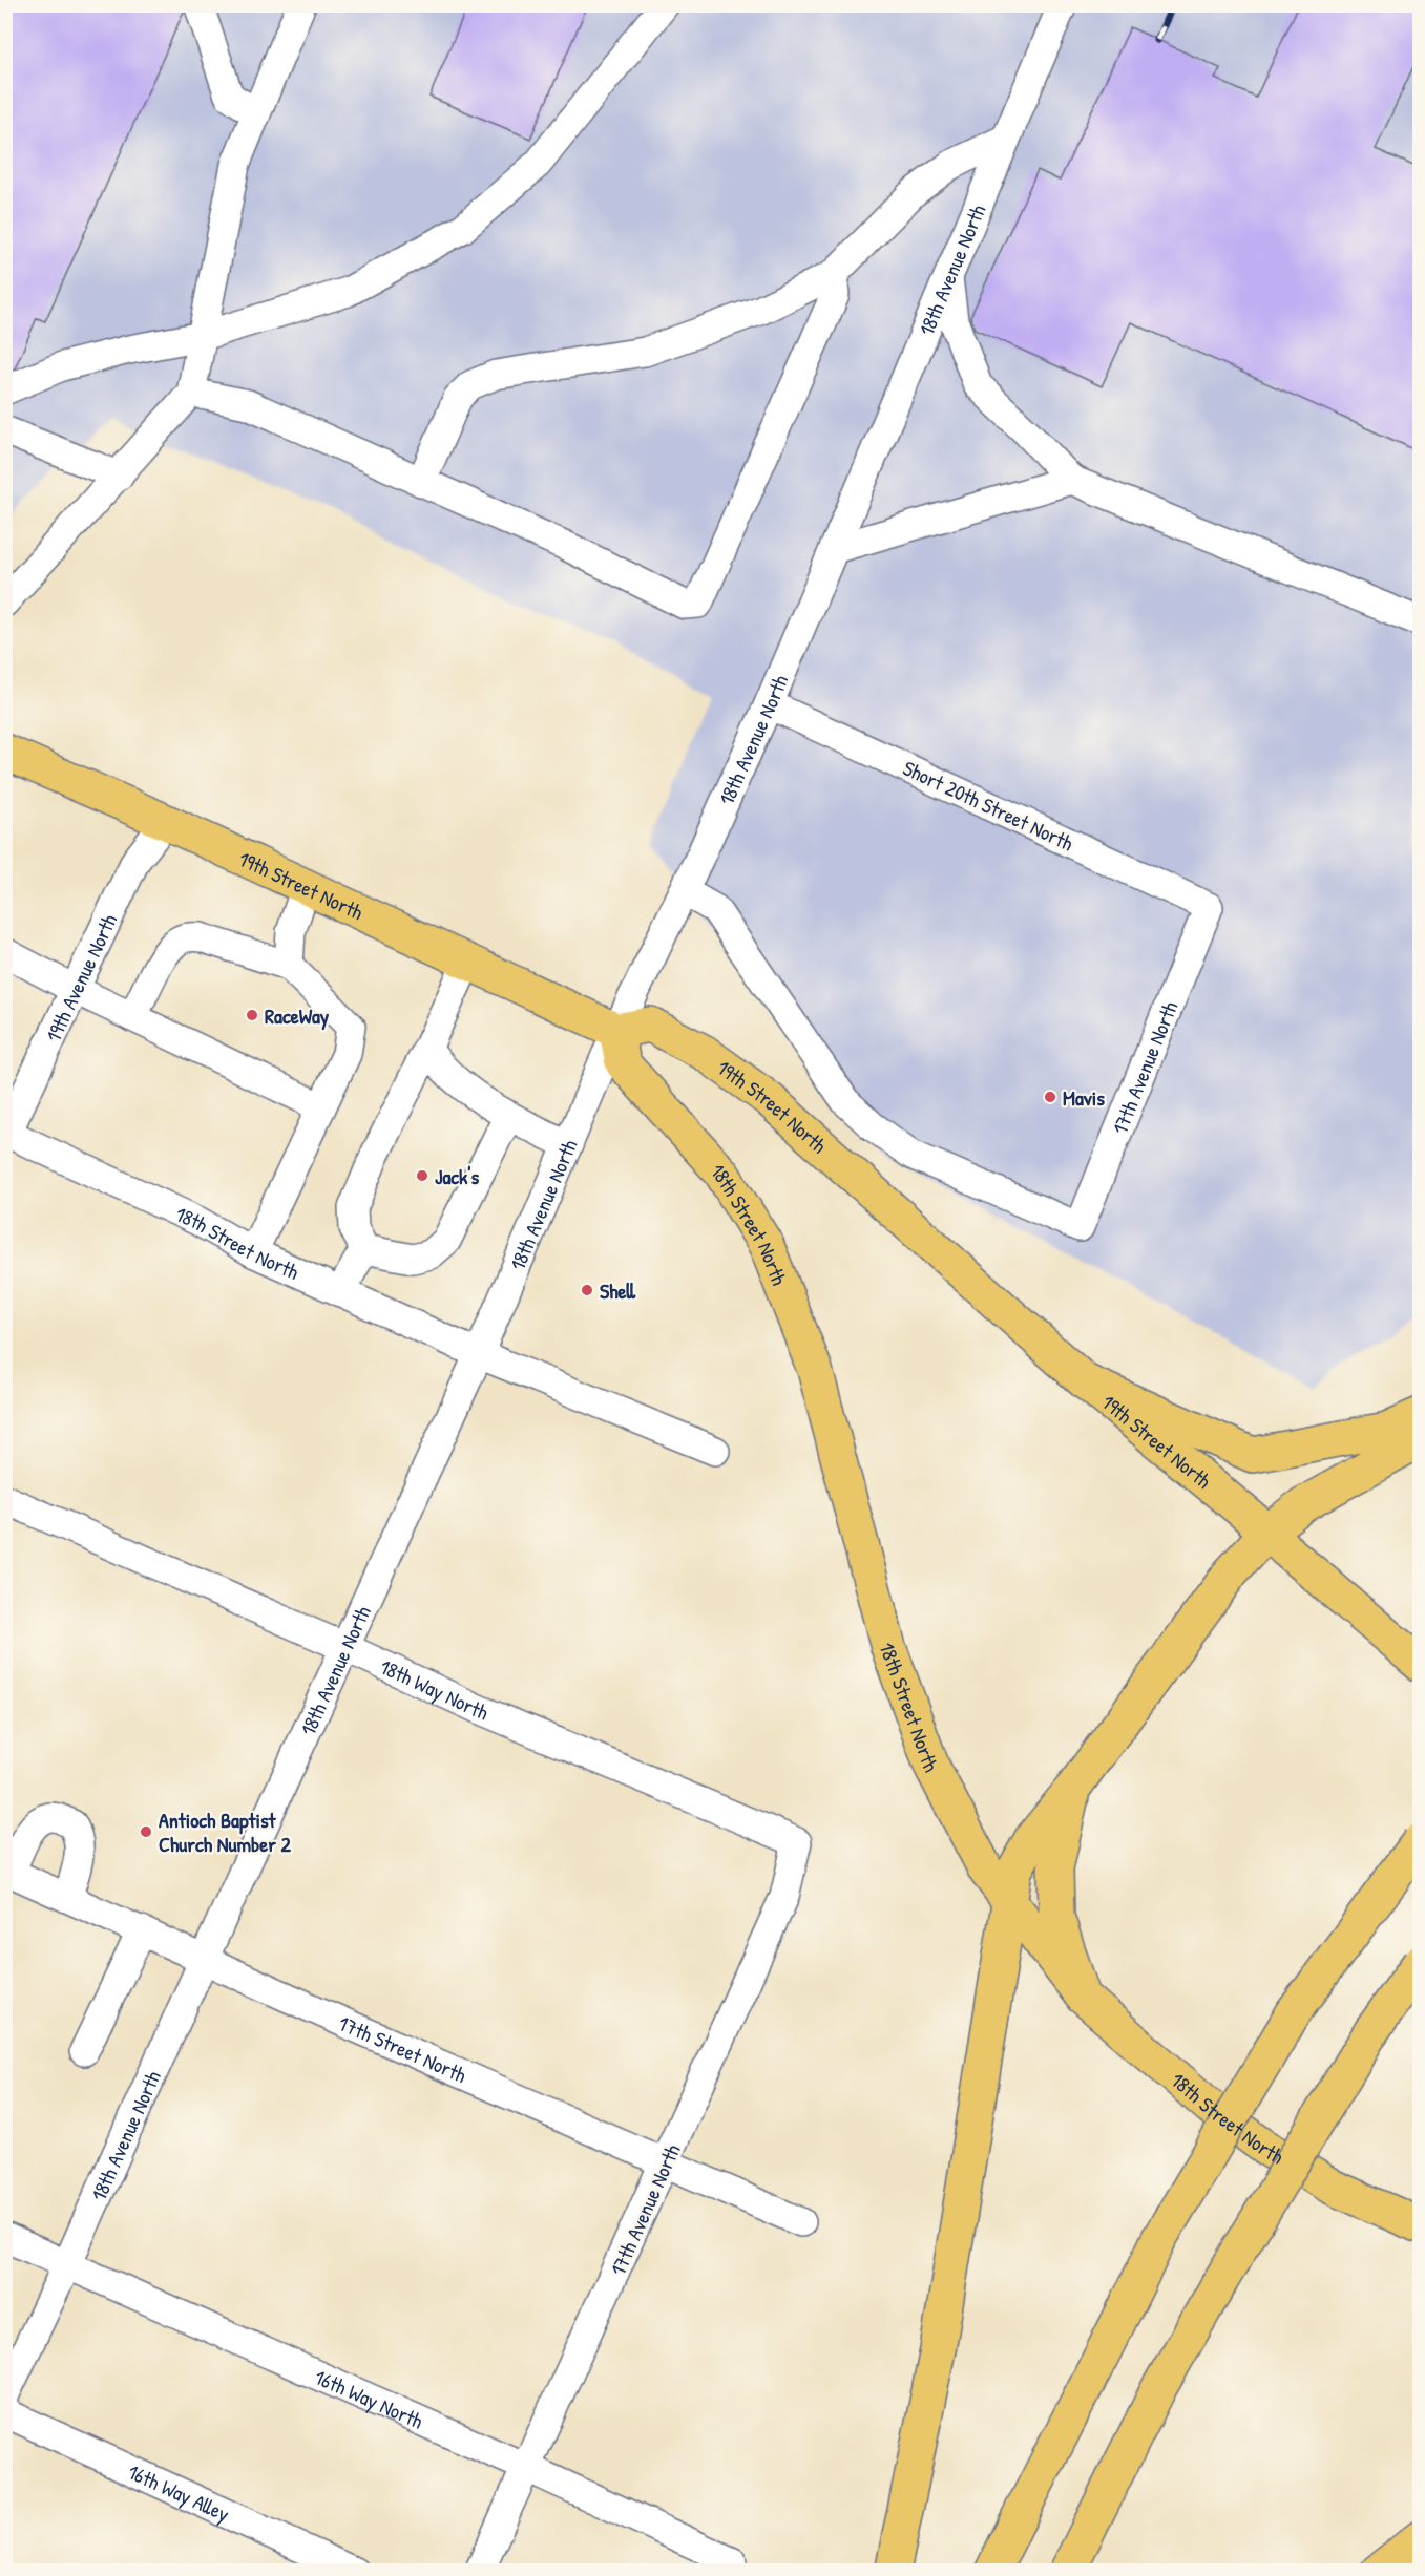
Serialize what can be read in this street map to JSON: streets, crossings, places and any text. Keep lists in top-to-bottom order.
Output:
{
  "streets": {
    "main road": ["19th Street North", "18th Street North"],
    "street": [
      "18th Avenue North",
      "Short 20th Street North",
      "19th Avenue North",
      "17th Avenue North",
      "18th Way North",
      "17th Street North",
      "16th Way North",
      "16th Way Alley"
    ]
  },
  "crossings": [
    ["18th Avenue North", "Short 20th Street North"],
    ["18th Avenue North", "19th Street North"],
    ["18th Avenue North", "17th Avenue North"],
    ["18th Avenue North", "18th Street North"],
    ["18th Avenue North", "18th Way North"],
    ["18th Avenue North", "17th Street North"],
    ["18th Avenue North", "16th Way North"],
    ["Short 20th Street North", "17th Avenue North"],
    ["19th Street North", "19th Avenue North"],
    ["19th Street North", "18th Street North"],
    ["19th Avenue North", "18th Street North"],
    ["17th Avenue North", "18th Way North"],
    ["17th Avenue North", "17th Street North"],
    ["17th Avenue North", "16th Way North"]
  ],
  "places": [
    "RaceWay",
    "Mavis",
    "Jack's",
    "Shell",
    "Antioch Baptist Church Number 2"
  ]
}
